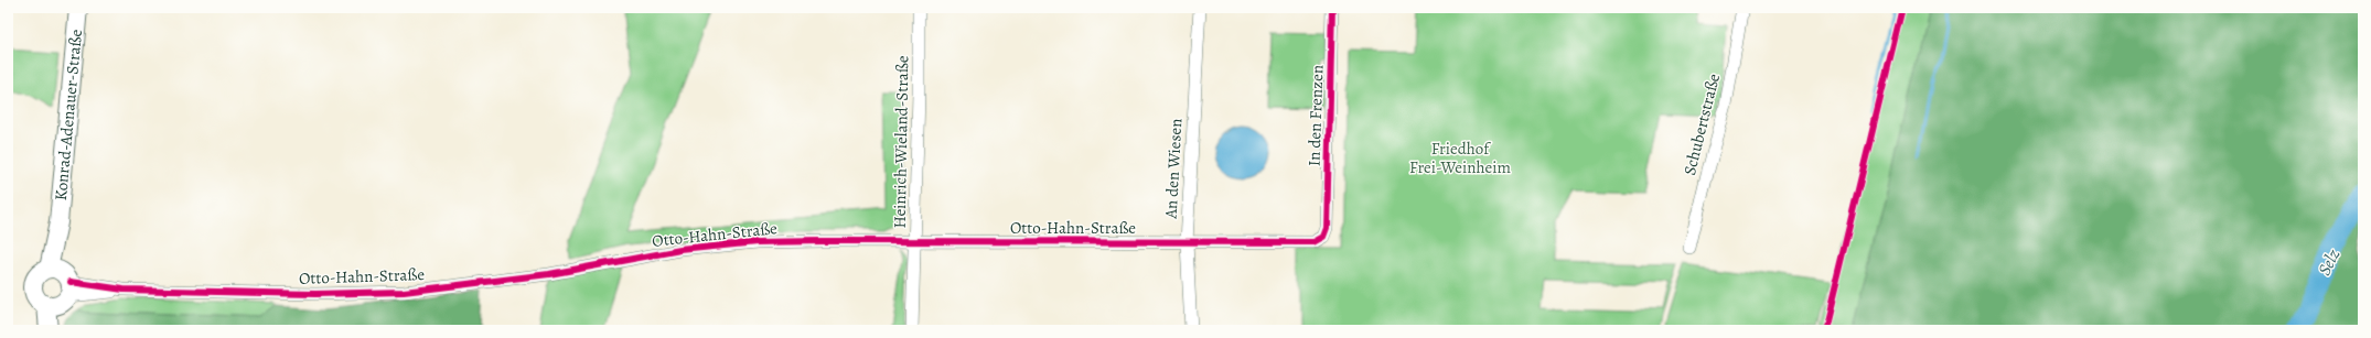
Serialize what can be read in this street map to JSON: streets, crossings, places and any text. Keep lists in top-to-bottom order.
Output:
{
  "streets": {
    "main road": ["Konrad-Adenauer-Straße"],
    "street": [
      "In den Frenzen",
      "Schubertstraße",
      "Heinrich-Wieland-Straße",
      "An den Wiesen",
      "Otto-Hahn-Straße"
    ]
  },
  "crossings": [
    ["Konrad-Adenauer-Straße", "Otto-Hahn-Straße"],
    ["In den Frenzen", "Otto-Hahn-Straße"],
    ["Heinrich-Wieland-Straße", "Otto-Hahn-Straße"],
    ["An den Wiesen", "Otto-Hahn-Straße"]
  ],
  "water": ["Selz"],
  "parks": ["Friedhof Frei-Weinheim"]
}
